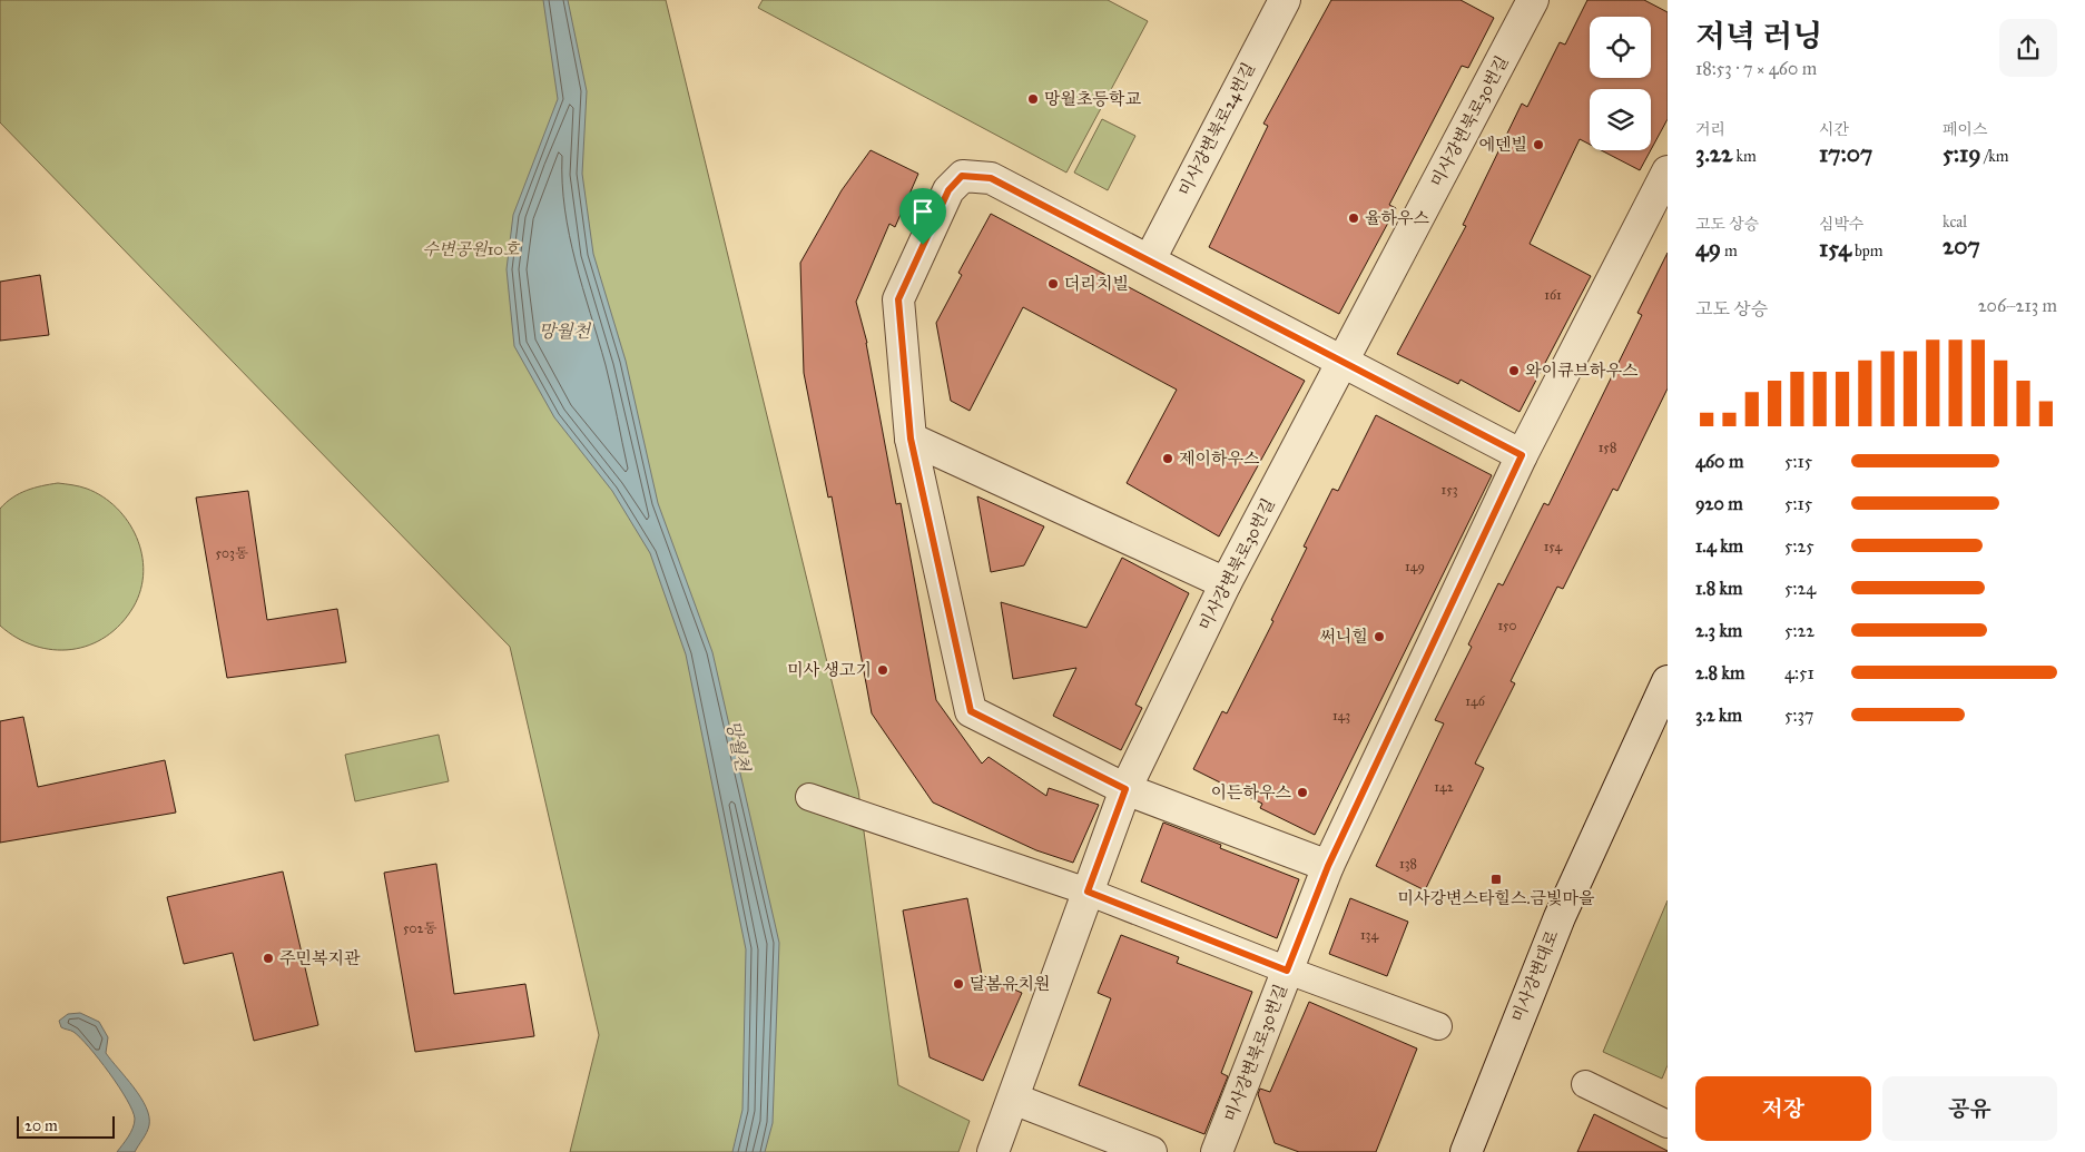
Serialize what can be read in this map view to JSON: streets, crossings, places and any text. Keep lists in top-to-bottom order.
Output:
{
  "streets": {
    "street": ["미사강변북로30번길", "미사강변북로24번길", "미사강변대로"]
  },
  "water": ["망월천"],
  "parks": ["수변공원10호"],
  "places": {
    "other": [
      "망월초등학교",
      "에덴빌",
      "율하우스",
      "더리치빌",
      "와이큐브하우스",
      "제이하우스",
      "써니힐",
      "미사 생고기",
      "이든하우스",
      "주민복지관",
      "달봄유치원"
    ],
    "transit": ["미사강변스타힐스.금빛마을"]
  },
  "house_numbers": [
    "161",
    "158",
    "153",
    "154",
    "503동",
    "149",
    "150",
    "146",
    "143",
    "142",
    "138",
    "502동",
    "134"
  ],
  "scale_bar": "20 m",
  "page": {
    "heading": ["저녁 러닝", "18:53 · 7 × 460 m"],
    "stats": [
      ["거리", "3.22 km"],
      ["시간", "17:07"],
      ["페이스", "5:19 /km"],
      ["고도 상승", "49 m"],
      ["심박수", "154 bpm"],
      ["kcal", "207"]
    ],
    "chart": ["고도 상승", "206–213 m"],
    "list": [
      {
        "name": "460 m",
        "note": "5:15"
      },
      {
        "name": "920 m",
        "note": "5:15"
      },
      {
        "name": "1.4 km",
        "note": "5:25"
      },
      {
        "name": "1.8 km",
        "note": "5:24"
      },
      {
        "name": "2.3 km",
        "note": "5:22"
      },
      {
        "name": "2.8 km",
        "note": "4:51"
      },
      {
        "name": "3.2 km",
        "note": "5:37"
      }
    ],
    "buttons": ["저장", "공유"],
    "scale": "20 m"
  }
}
